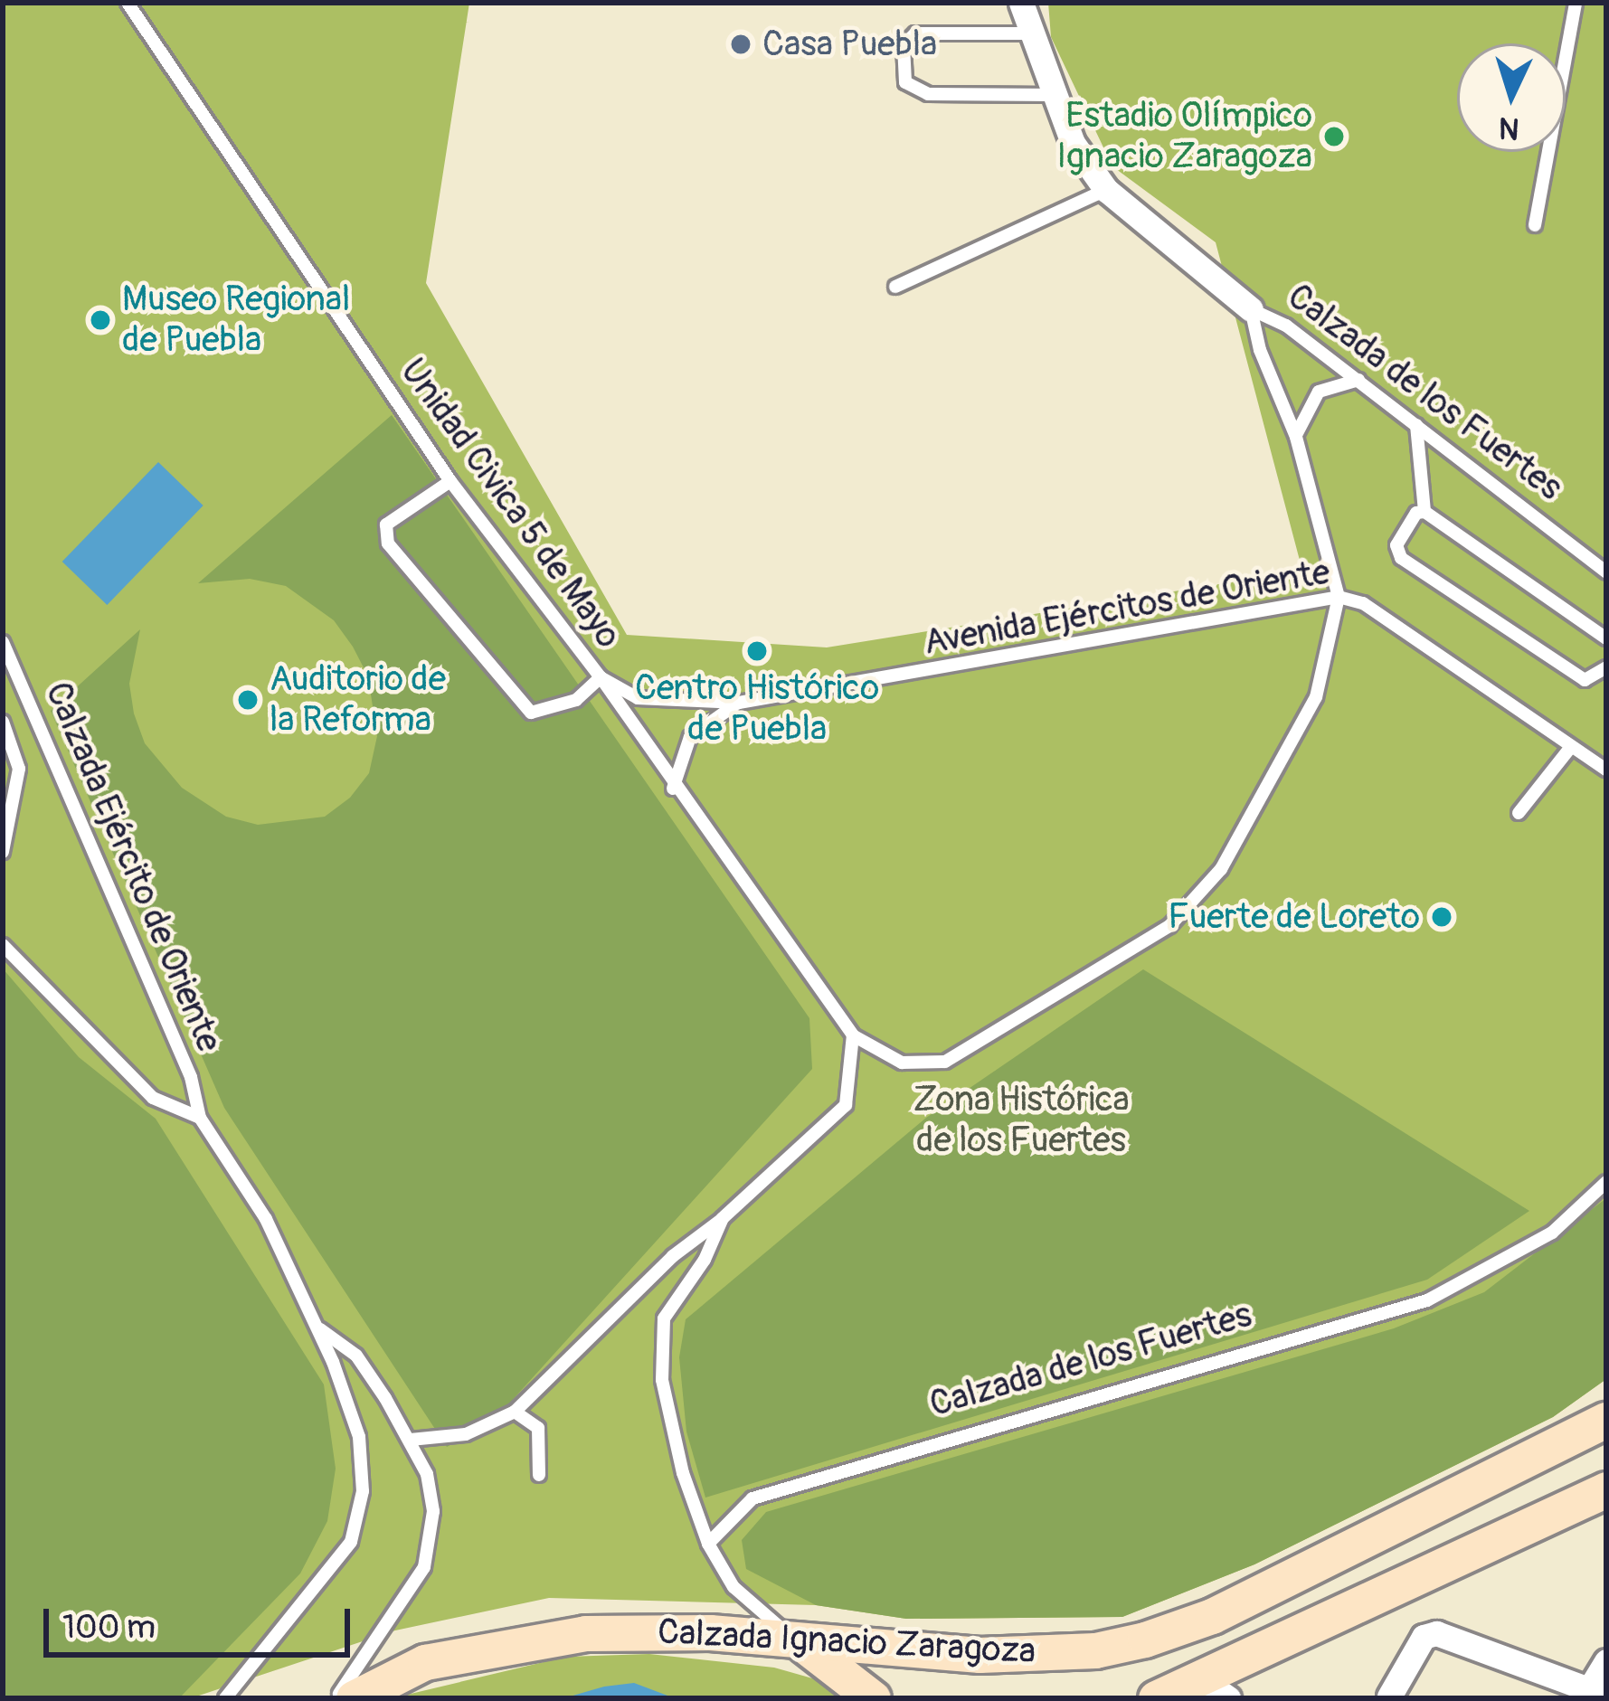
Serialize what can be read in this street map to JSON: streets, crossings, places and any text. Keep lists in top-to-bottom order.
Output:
{
  "streets": {
    "main road": ["Calzada Ignacio Zaragoza"],
    "street": ["Calzada de los Fuertes"],
    "lane": ["Unidad Civica 5 de Mayo", "Avenida Ejércitos de Oriente", "Calzada Ejército de Oriente"]
  },
  "crossings": [
    ["Calzada de los Fuertes", "Unidad Civica 5 de Mayo"],
    ["Calzada de los Fuertes", "Avenida Ejércitos de Oriente"],
    ["Unidad Civica 5 de Mayo", "Avenida Ejércitos de Oriente"]
  ],
  "parks": ["Zona Histórica de los Fuertes"],
  "places": [
    "Casa Puebla",
    "Estadio Olímpico Ignacio Zaragoza",
    "Museo Regional de Puebla",
    "Centro Histórico de Puebla",
    "Auditorio de la Reforma",
    "Fuerte de Loreto"
  ],
  "scale_bar": "100 m",
  "north": "bottom"
}
